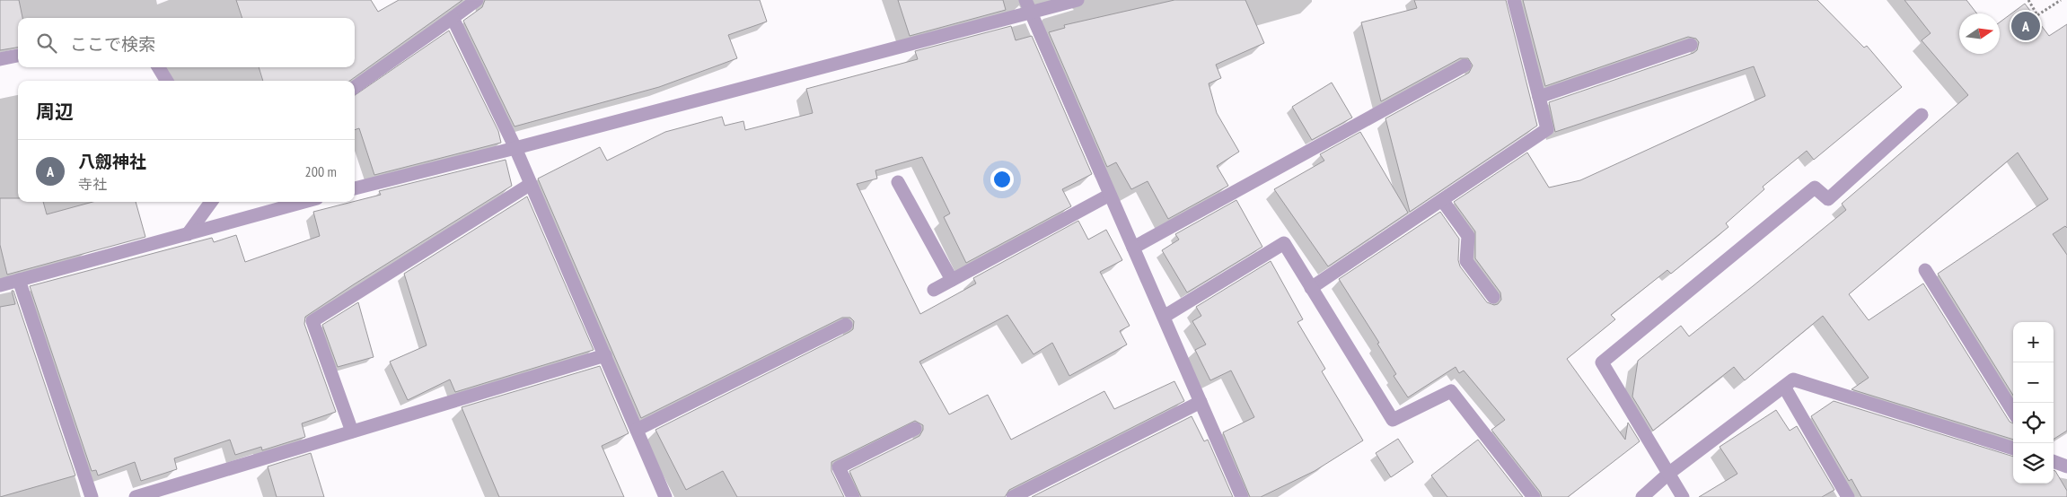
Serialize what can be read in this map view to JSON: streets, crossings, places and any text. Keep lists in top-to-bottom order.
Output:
{
  "north": "right",
  "page": {
    "pins": "A",
    "search": "ここで検索",
    "heading": "周辺",
    "list": [
      {
        "mark": "A",
        "name": "八劔神社",
        "note": "寺社",
        "value": "200 m"
      }
    ],
    "map_buttons": ["+", "−"]
  }
}
